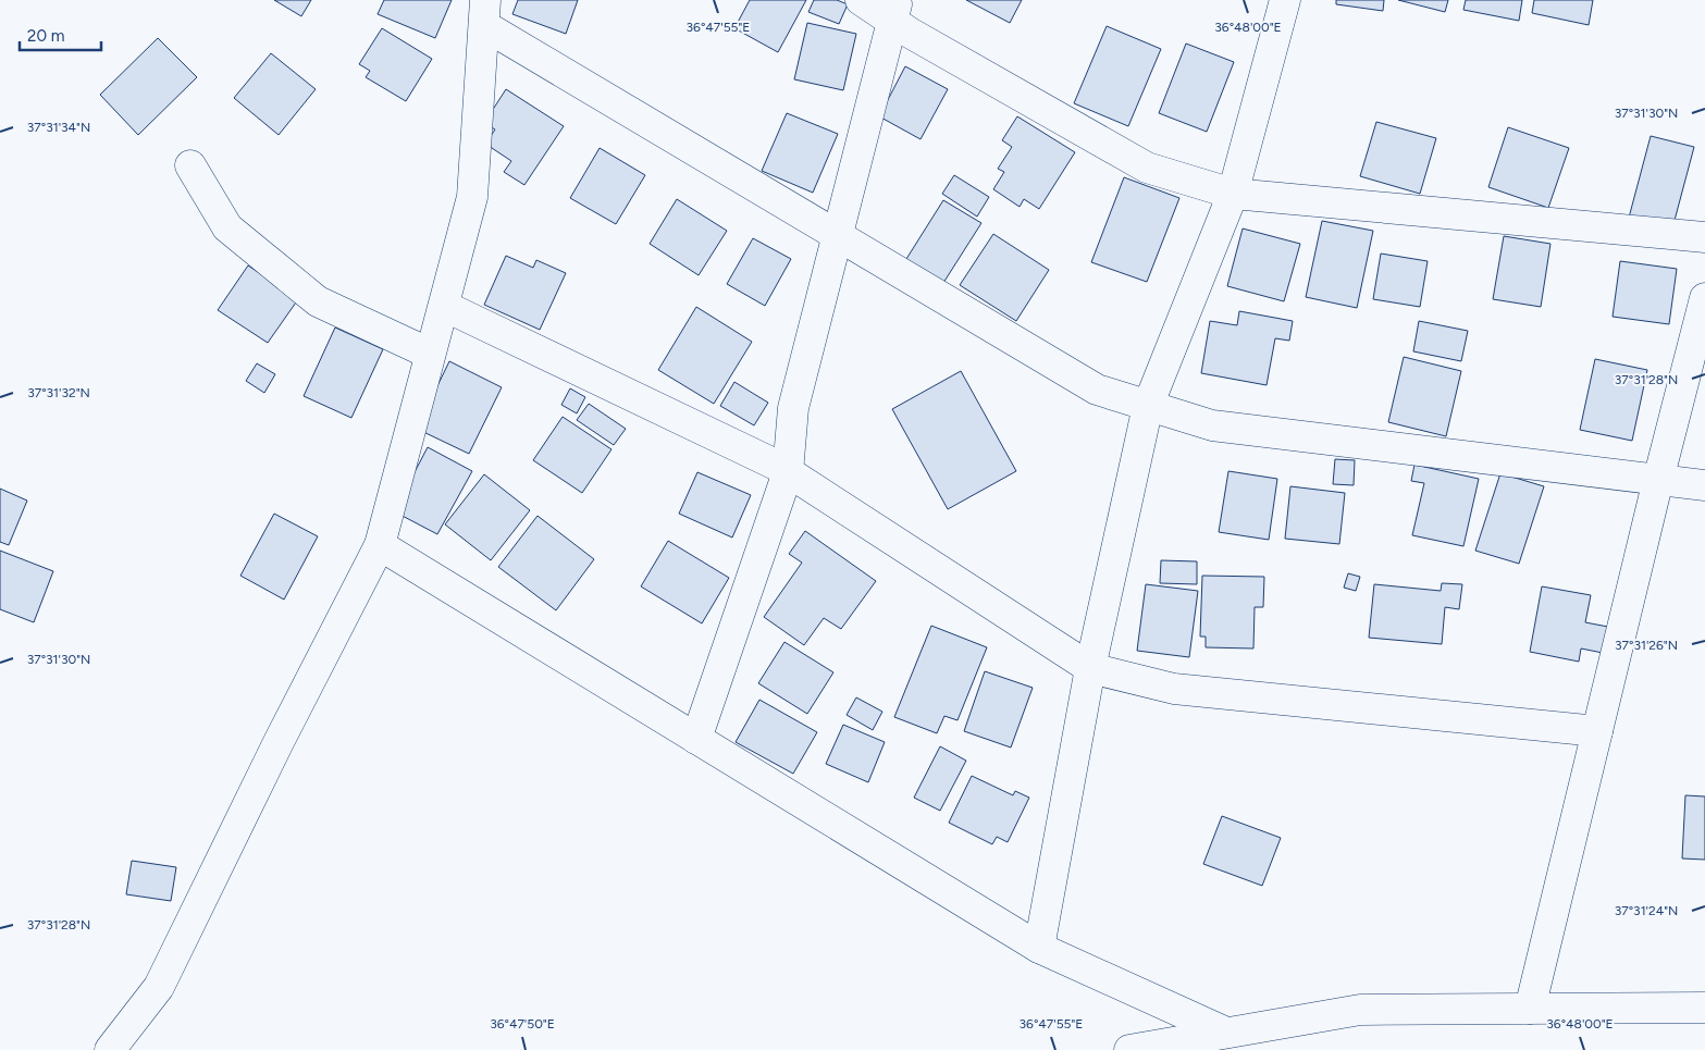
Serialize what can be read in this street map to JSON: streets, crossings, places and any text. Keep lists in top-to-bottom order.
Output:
{
  "scale_bar": "20 m",
  "coordinates": [
    "36°47'55\"E",
    "36°48'00\"E",
    "37°31'30\"N",
    "37°31'34\"N",
    "37°31'28\"N",
    "37°31'32\"N",
    "37°31'26\"N",
    "37°31'24\"N",
    "36°47'50\"E"
  ]
}
